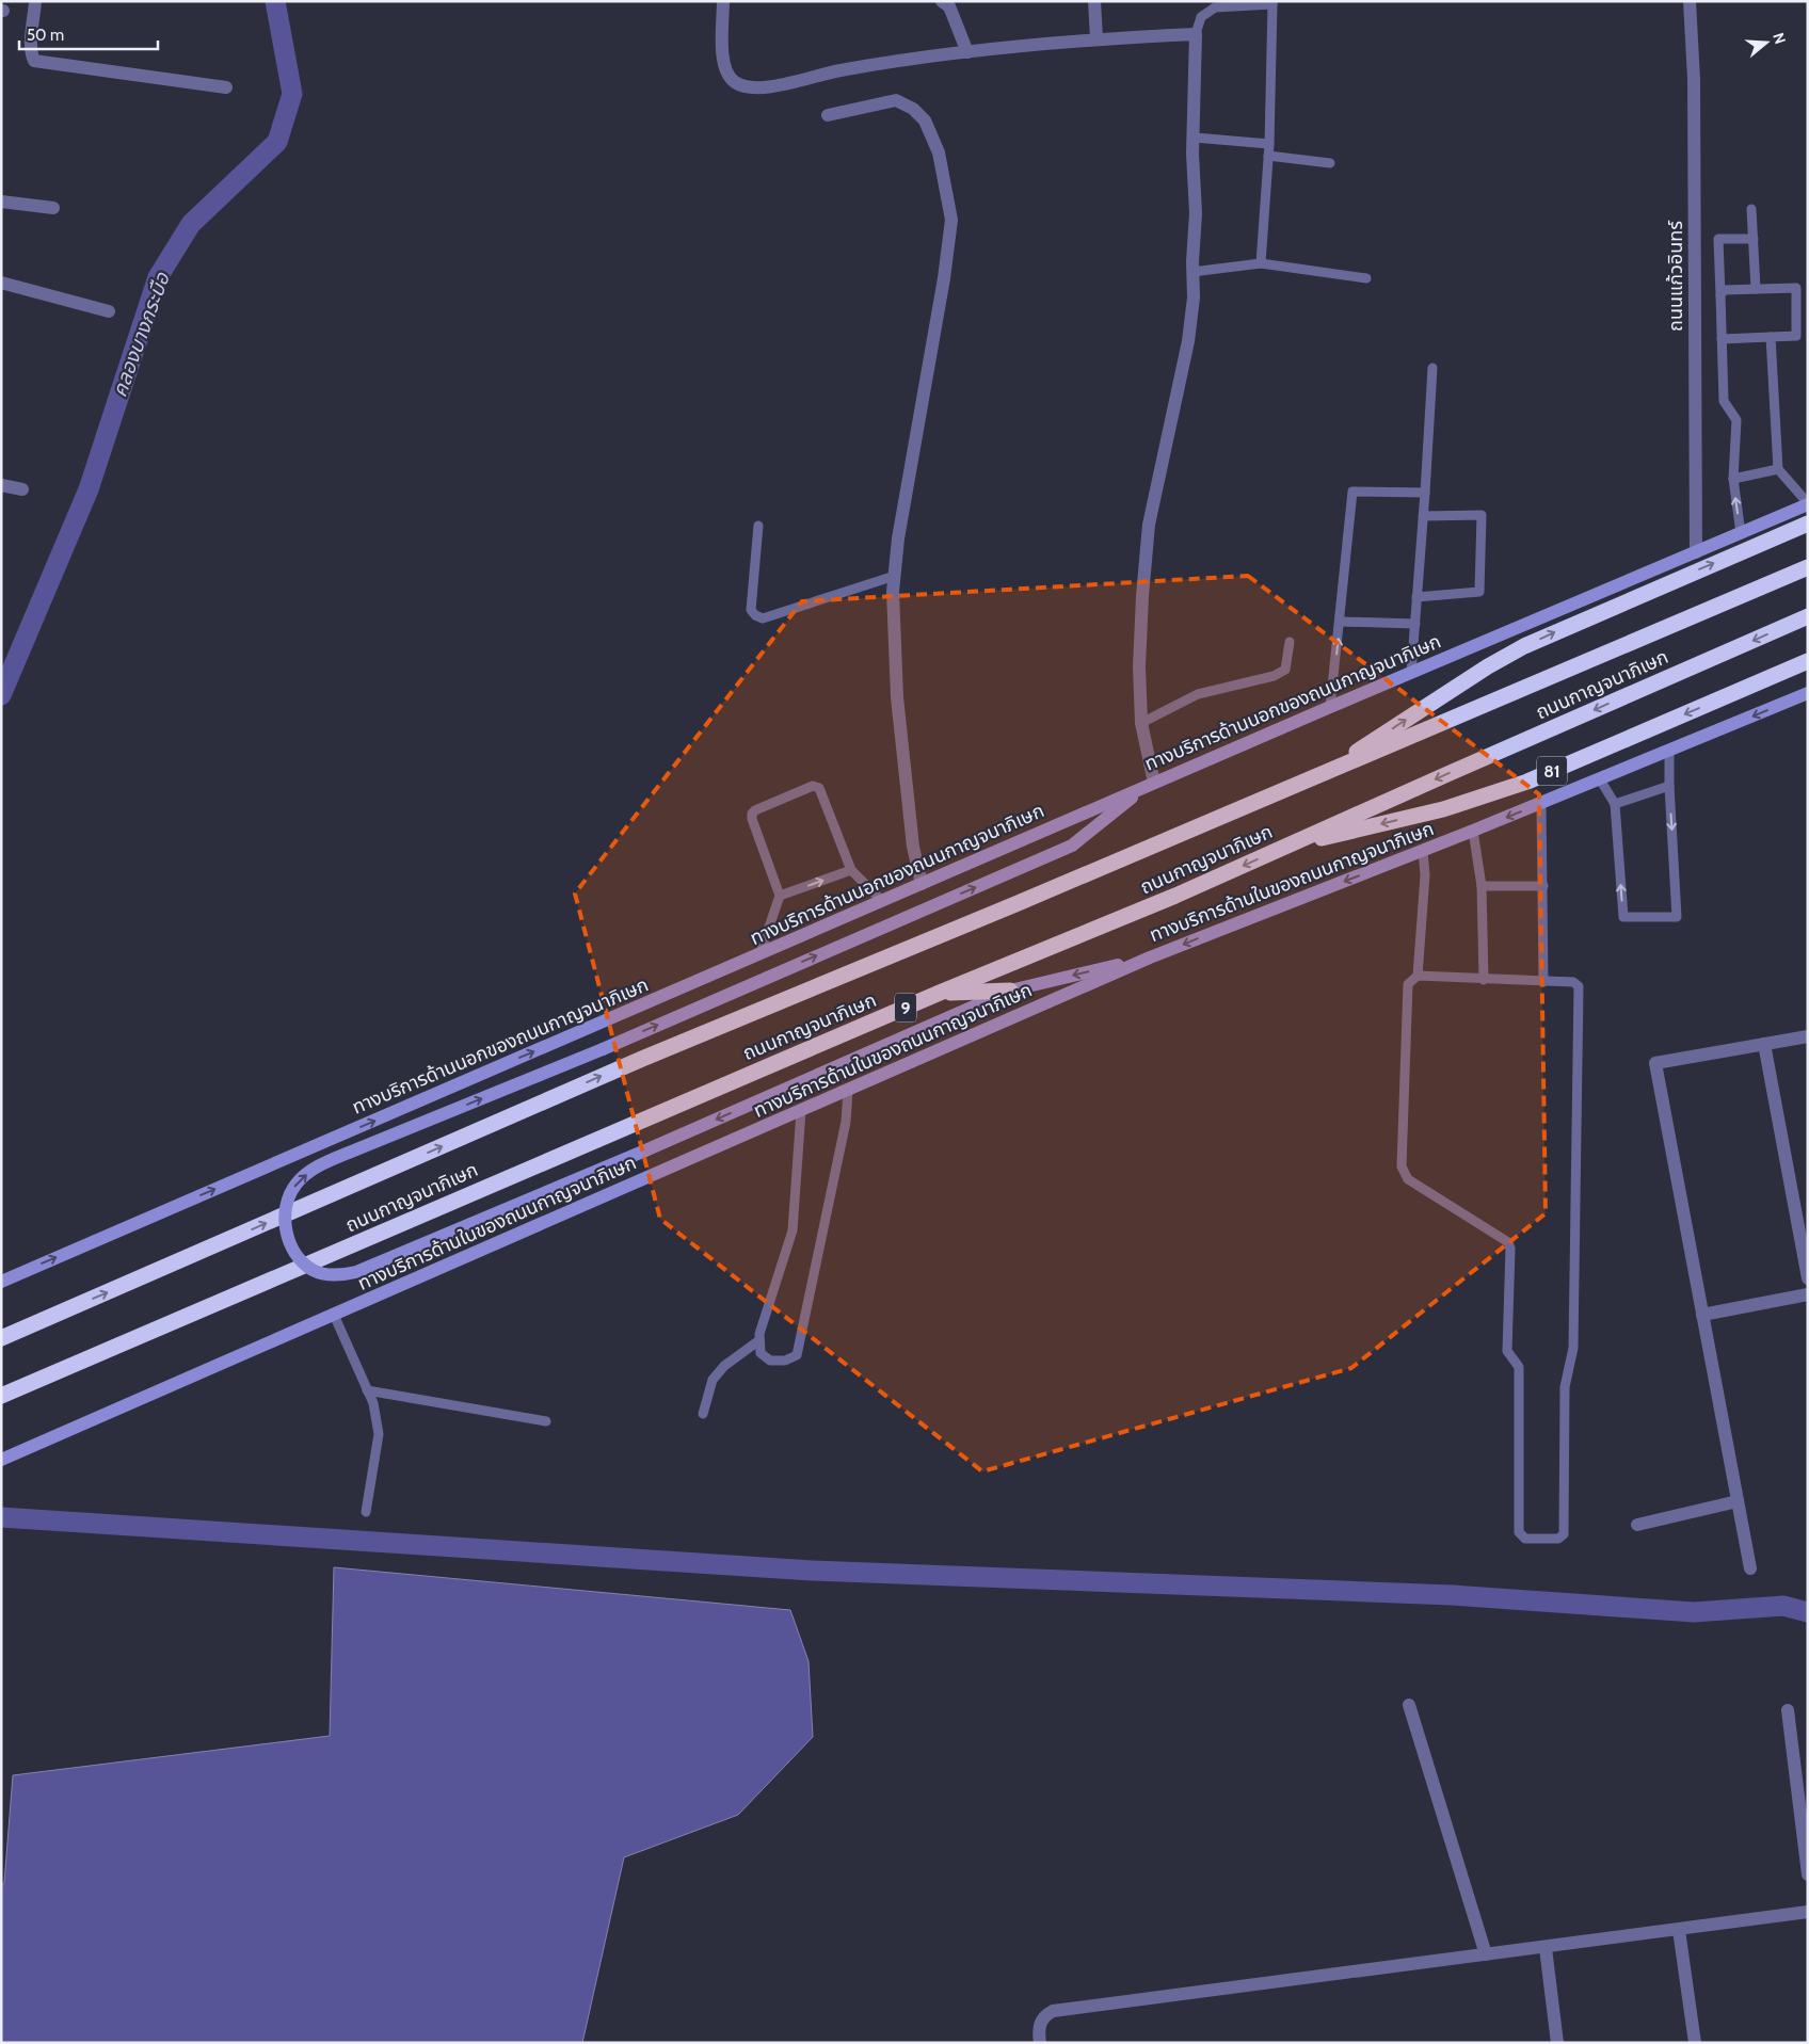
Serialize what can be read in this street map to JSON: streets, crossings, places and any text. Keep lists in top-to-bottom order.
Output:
{
  "streets": {
    "highway": ["ถนนกาญจนาภิเษก", "81", "9"],
    "main road": ["ทางบริการด้านนอกของถนนกาญจนาภิเษก", "ทางบริการด้านในของถนนกาญจนาภิเษก"],
    "street": ["ถนนแก้วอินทร์"]
  },
  "crossings": [
    ["ถนนแก้วอินทร์", "ทางบริการด้านนอกของถนนกาญจนาภิเษก"],
    ["ถนนกาญจนาภิเษก", "81"]
  ],
  "one_way": ["ทางบริการด้านนอกของถนนกาญจนาภิเษก"],
  "water": ["คลองบางกระบือ"],
  "scale_bar": "50 m",
  "north": "right"
}
